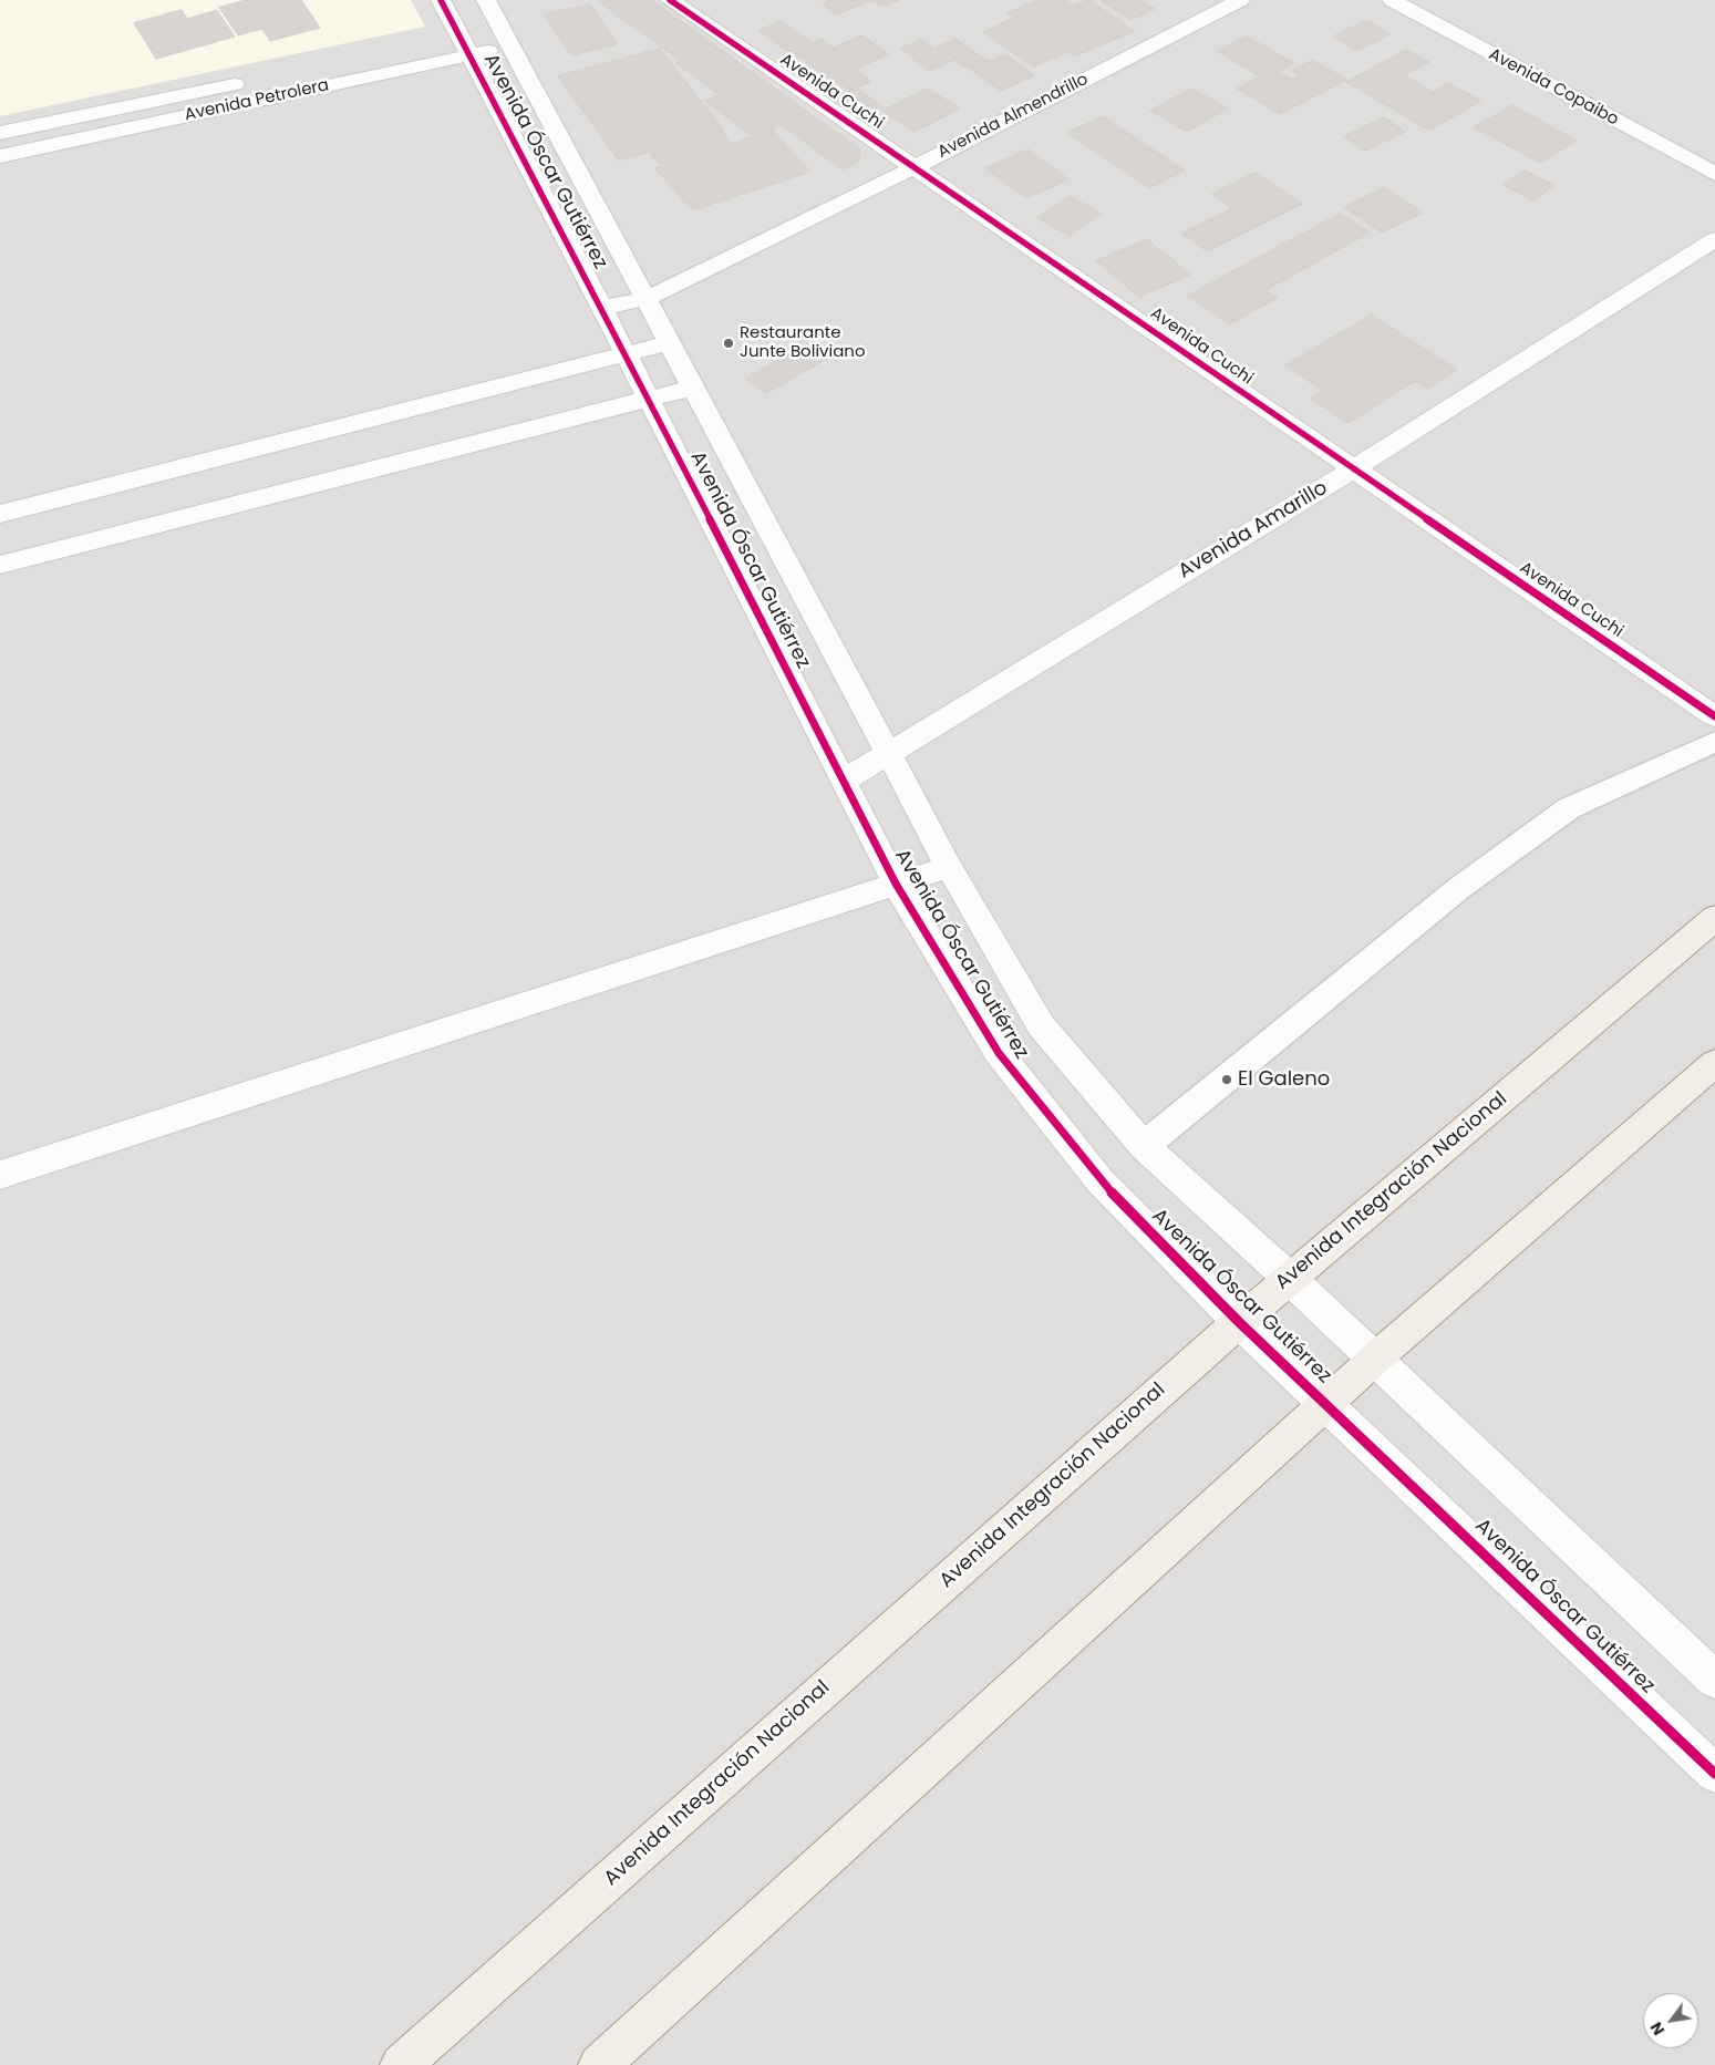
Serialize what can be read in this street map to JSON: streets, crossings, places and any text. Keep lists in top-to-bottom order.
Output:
{
  "streets": {
    "main road": ["Avenida Integración Nacional"],
    "street": [
      "Avenida Copaibo",
      "Avenida Cuchi",
      "Avenida Petrolera",
      "Avenida Almendrillo",
      "Avenida Óscar Gutiérrez",
      "Avenida Amarillo"
    ]
  },
  "crossings": [
    ["Avenida Cuchi", "Avenida Almendrillo"],
    ["Avenida Cuchi", "Avenida Amarillo"],
    ["Avenida Petrolera", "Avenida Óscar Gutiérrez"],
    ["Avenida Almendrillo", "Avenida Óscar Gutiérrez"],
    ["Avenida Óscar Gutiérrez", "Avenida Amarillo"],
    ["Avenida Óscar Gutiérrez", "Avenida Integración Nacional"]
  ],
  "places": ["Restaurante Junte Boliviano", "El Galeno"],
  "north": "bottom left"
}
